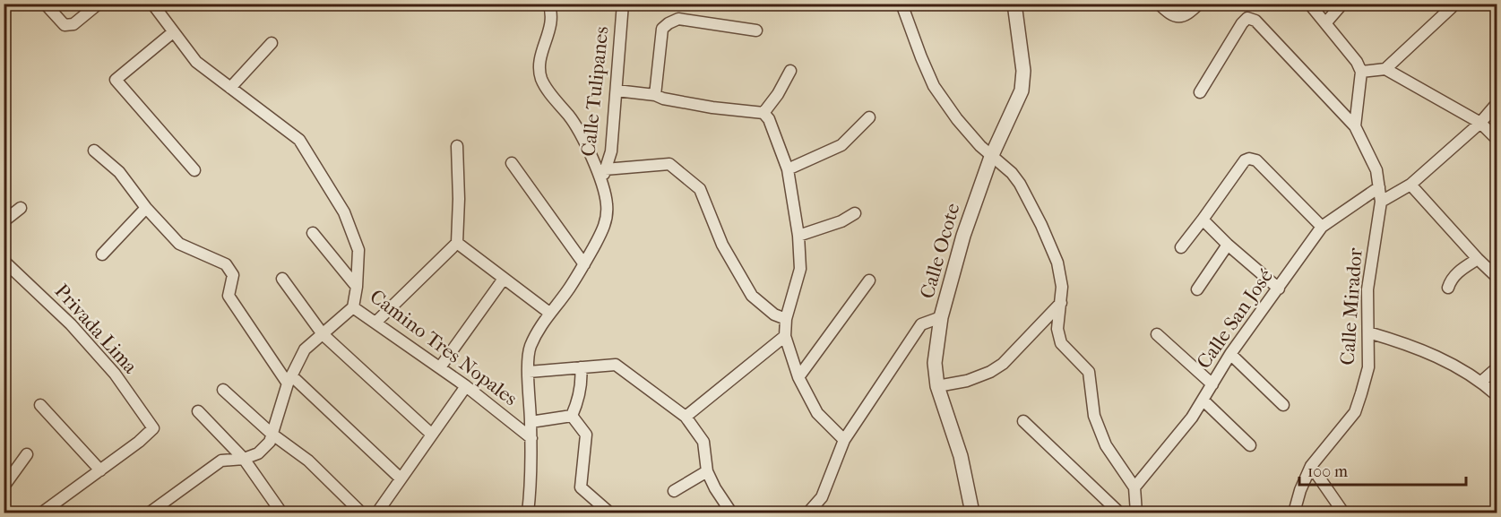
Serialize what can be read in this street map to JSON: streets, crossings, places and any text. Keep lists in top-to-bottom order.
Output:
{
  "streets": {
    "street": [
      "Calle Tulipanes",
      "Calle Ocote",
      "Calle Mirador",
      "Calle San José",
      "Privada Lima",
      "Camino Tres Nopales"
    ]
  },
  "crossings": [
    ["Calle Mirador", "Calle San José"]
  ],
  "scale_bar": "100 m"
}
